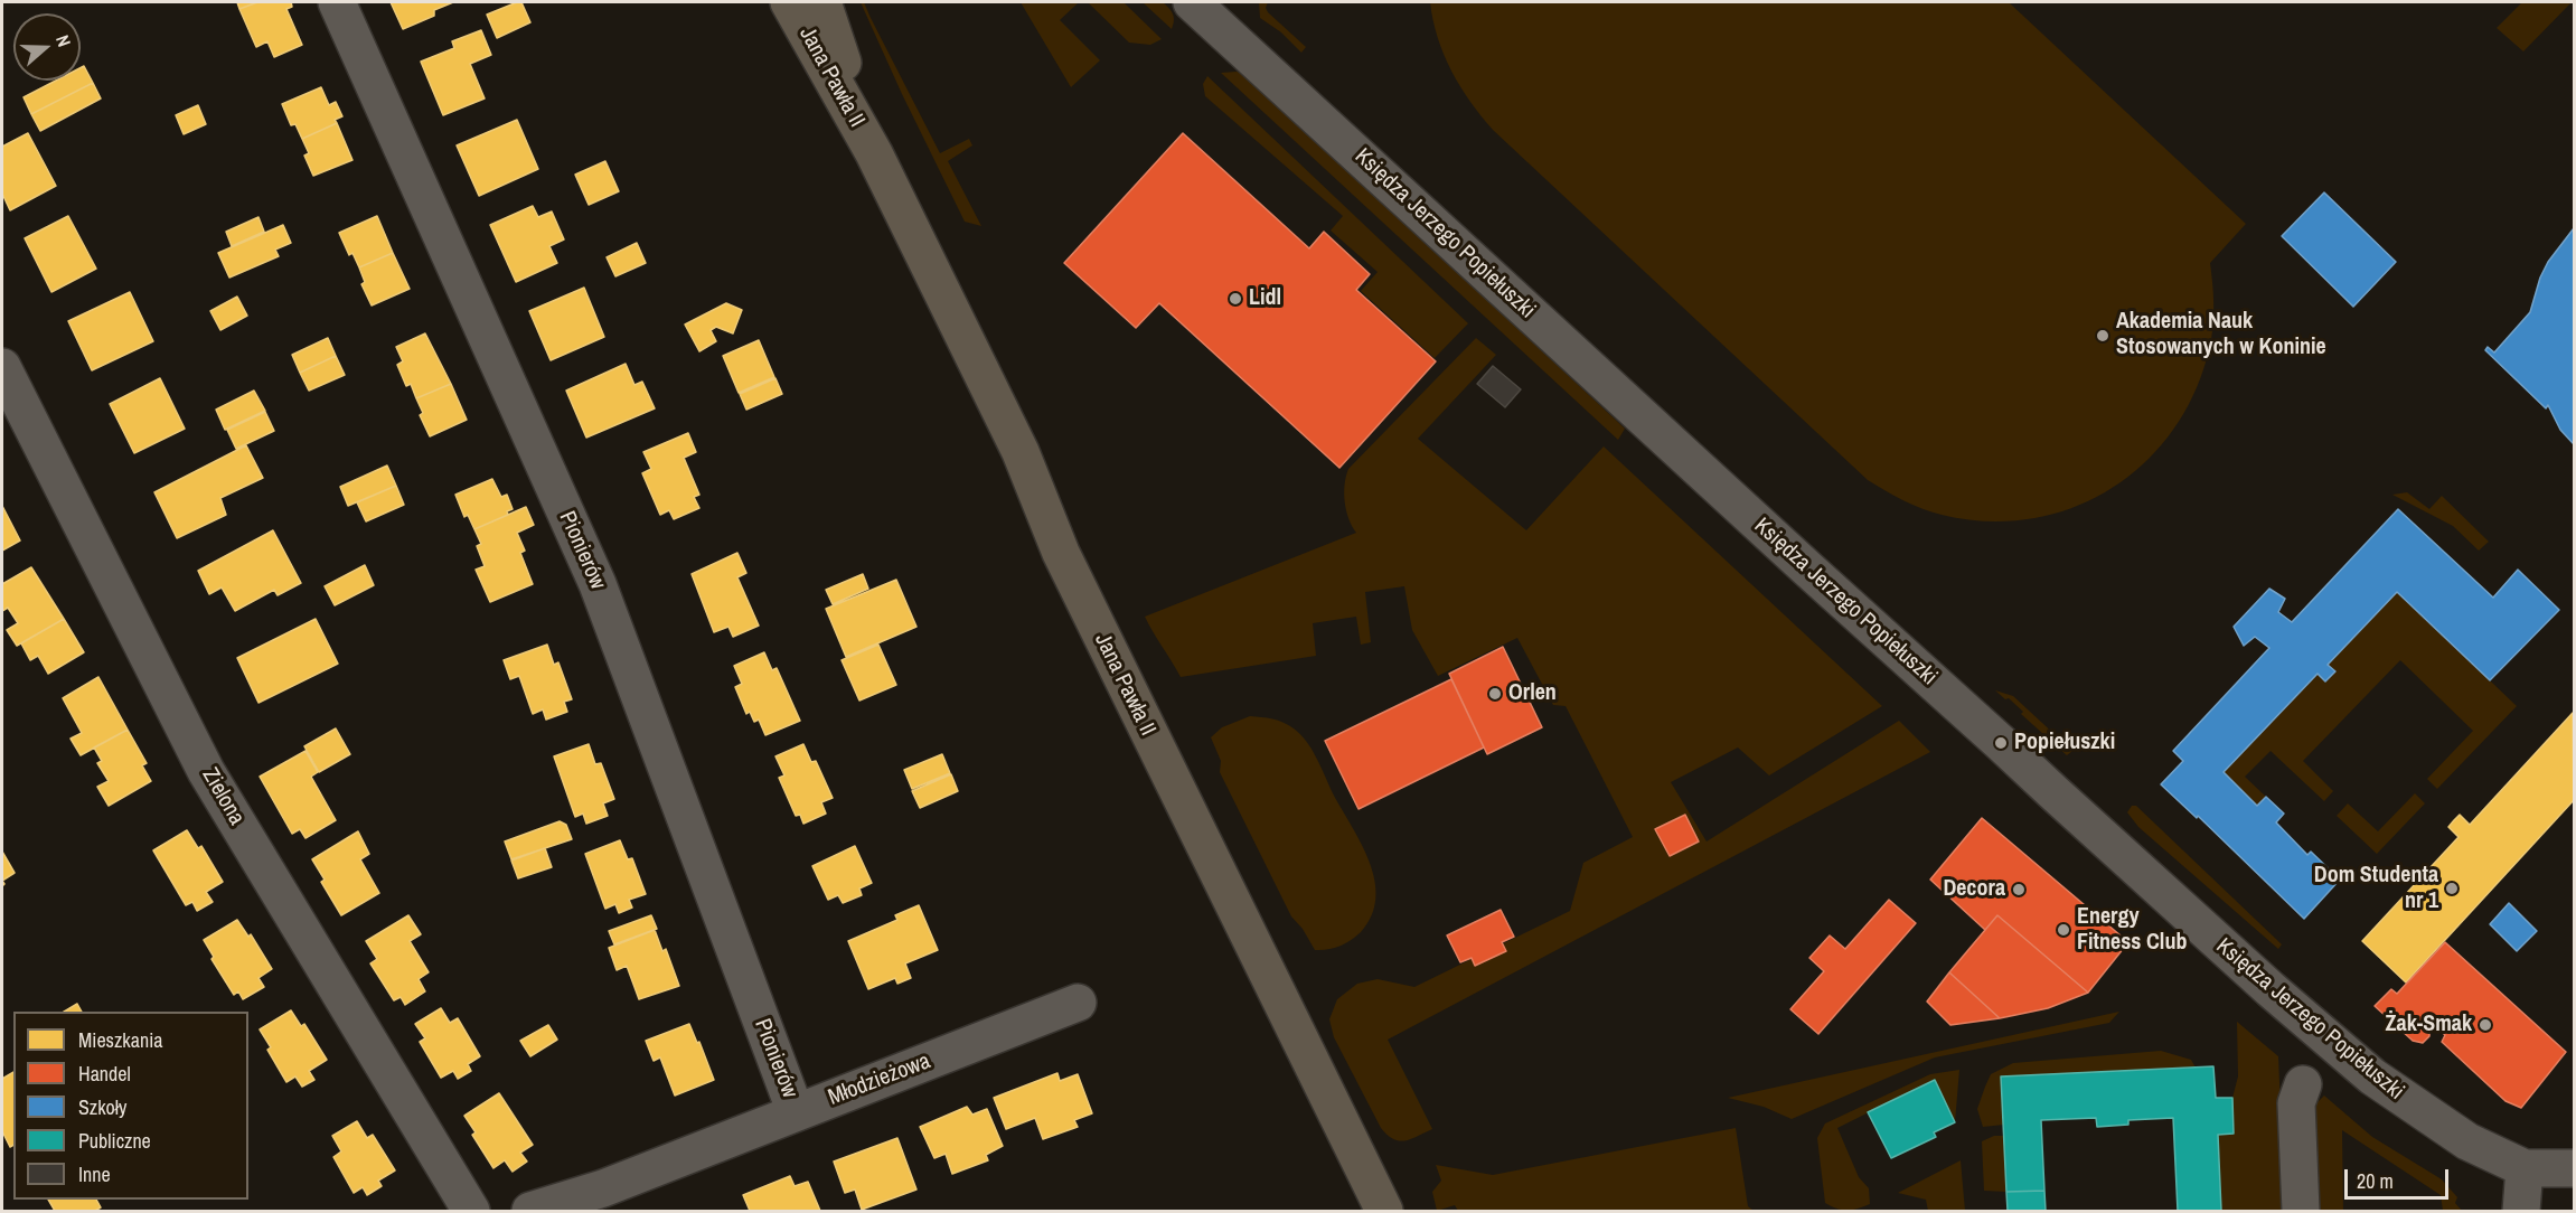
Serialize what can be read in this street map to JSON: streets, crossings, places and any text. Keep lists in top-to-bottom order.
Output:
{
  "streets": {
    "main road": ["Jana Pawła II"],
    "street": [
      "Księdza Jerzego Popiełuszki",
      "Pionierów",
      "Zielona",
      "Młodzieżowa"
    ]
  },
  "crossings": [
    ["Pionierów", "Młodzieżowa"]
  ],
  "places": [
    "Lidl",
    "Akademia Nauk Stosowanych w Koninie",
    "Orlen",
    "Popiełuszki",
    "Dom Studenta nr 1",
    "Decora",
    "Energy Fitness Club",
    "Żak-Smak"
  ],
  "legend": [
    "Mieszkania",
    "Handel",
    "Szkoły",
    "Publiczne",
    "Inne"
  ],
  "scale_bar": "20 m",
  "north": "right"
}
